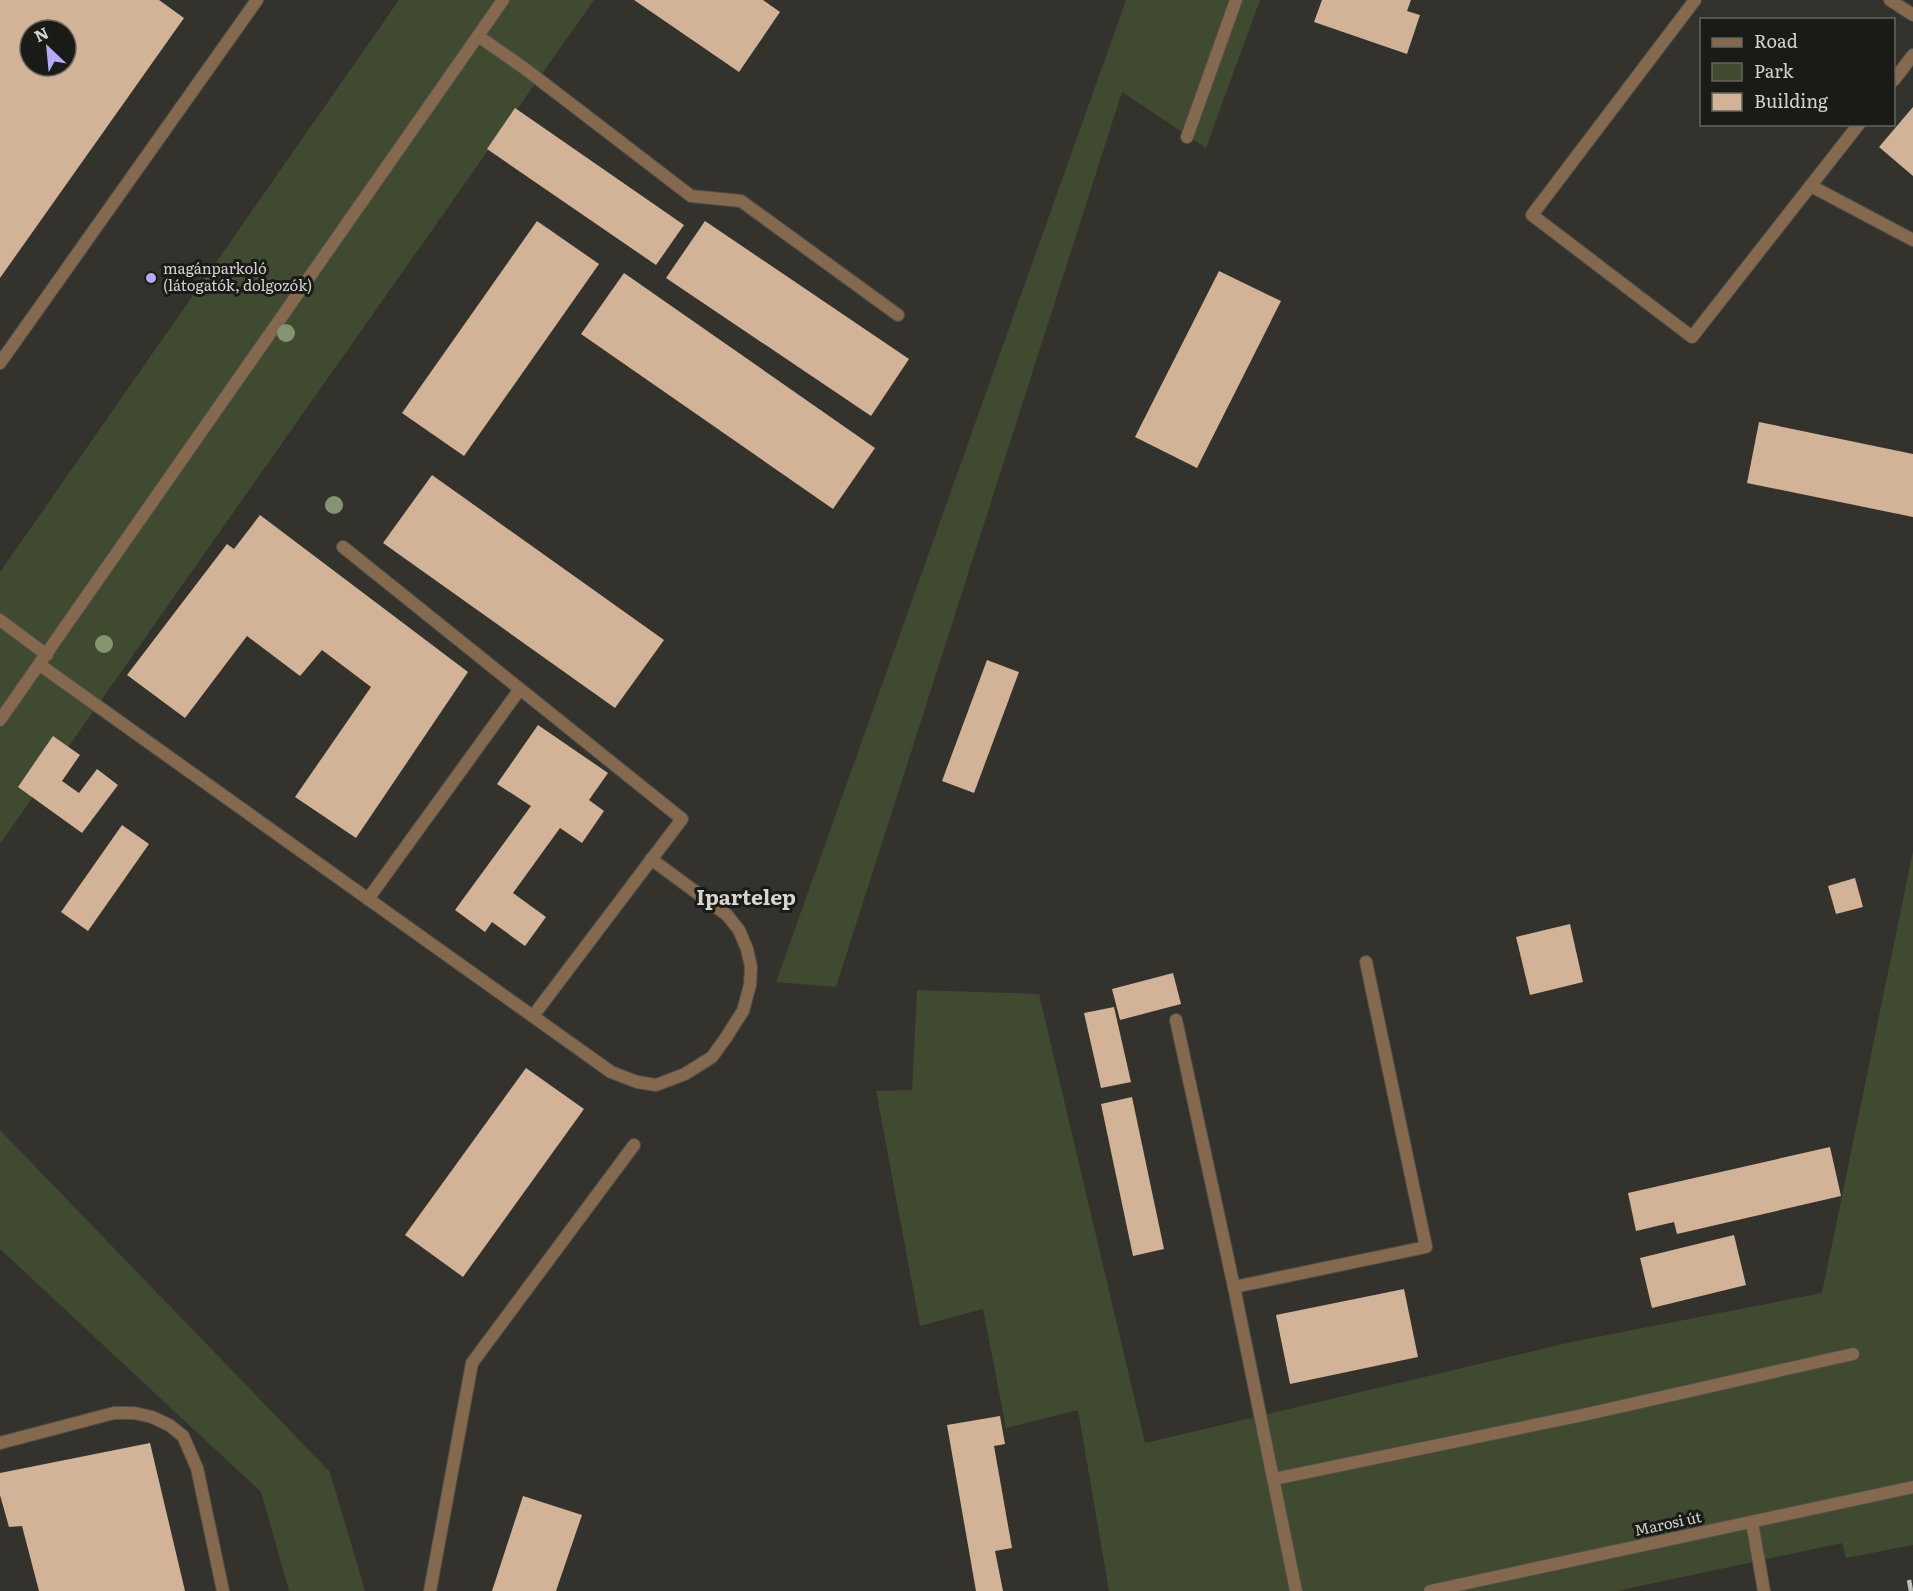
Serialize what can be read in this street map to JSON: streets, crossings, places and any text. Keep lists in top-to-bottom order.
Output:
{
  "streets": {
    "street": ["Marosi út"]
  },
  "districts": ["Ipartelep"],
  "places": ["magánparkoló (látogatók, dolgozók)"],
  "legend": ["Road", "Park", "Building"],
  "north": "top left"
}
